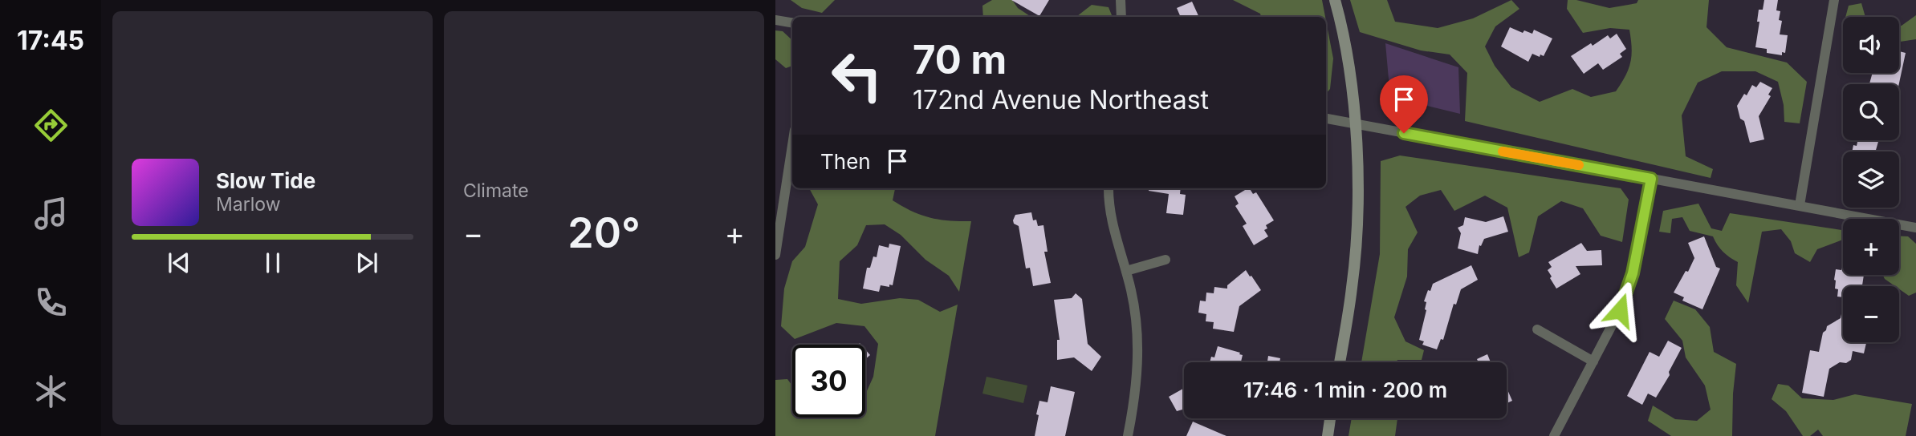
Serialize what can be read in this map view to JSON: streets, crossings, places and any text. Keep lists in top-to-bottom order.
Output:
{
  "page": {
    "tabs": "17:45",
    "tile": "Climate",
    "map_buttons": ["+", "−"],
    "turn": ["70 m", "172nd Avenue Northeast"],
    "then": "Then",
    "song": ["Slow Tide", "Marlow"],
    "heat": ["−", "20°", "+"],
    "limit": "30",
    "trip": "17:46 · 1 min · 200 m"
  }
}
